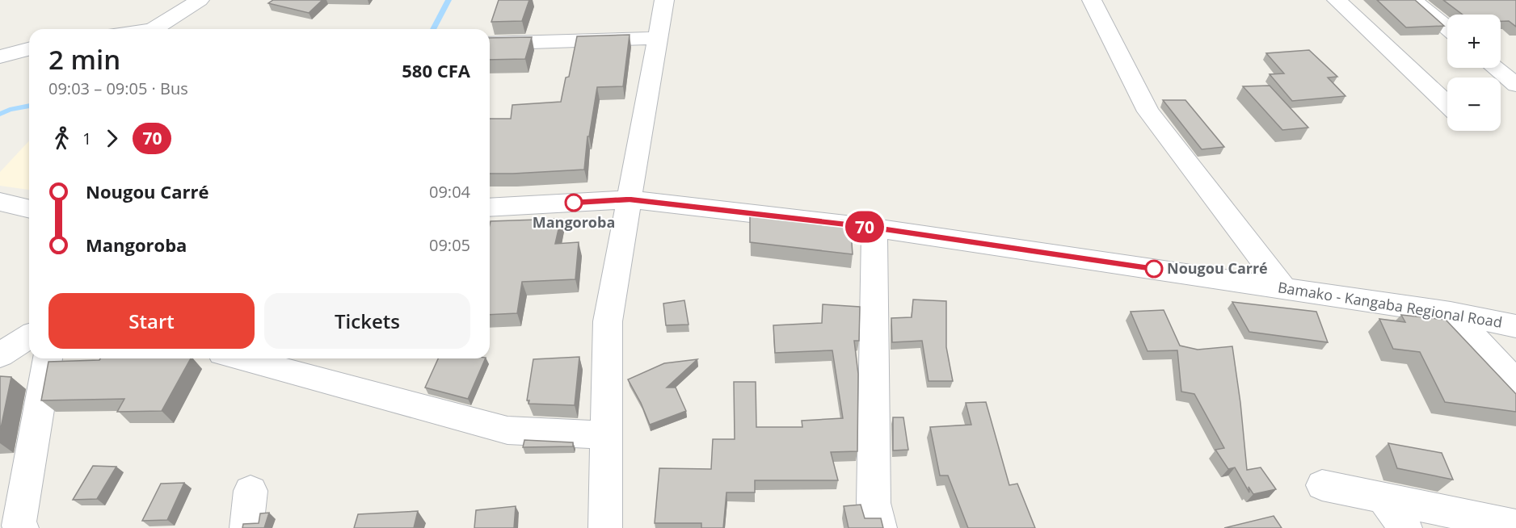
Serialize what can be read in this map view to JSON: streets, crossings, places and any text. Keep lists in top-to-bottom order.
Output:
{
  "streets": {
    "street": ["Bamako - Kangaba Regional Road"]
  },
  "places": ["Mangoroba", "Nougou Carré"],
  "lines": ["bus line 70"],
  "page": {
    "on_map": "70",
    "map_buttons": ["+", "−"],
    "heading": ["2 min", "09:03 – 09:05 · Bus", "580 CFA"],
    "legs": ["1", "70"],
    "list": [
      {
        "name": "Nougou Carré",
        "value": "09:04"
      },
      {
        "name": "Mangoroba",
        "value": "09:05"
      }
    ],
    "buttons": ["Start", "Tickets"]
  }
}
